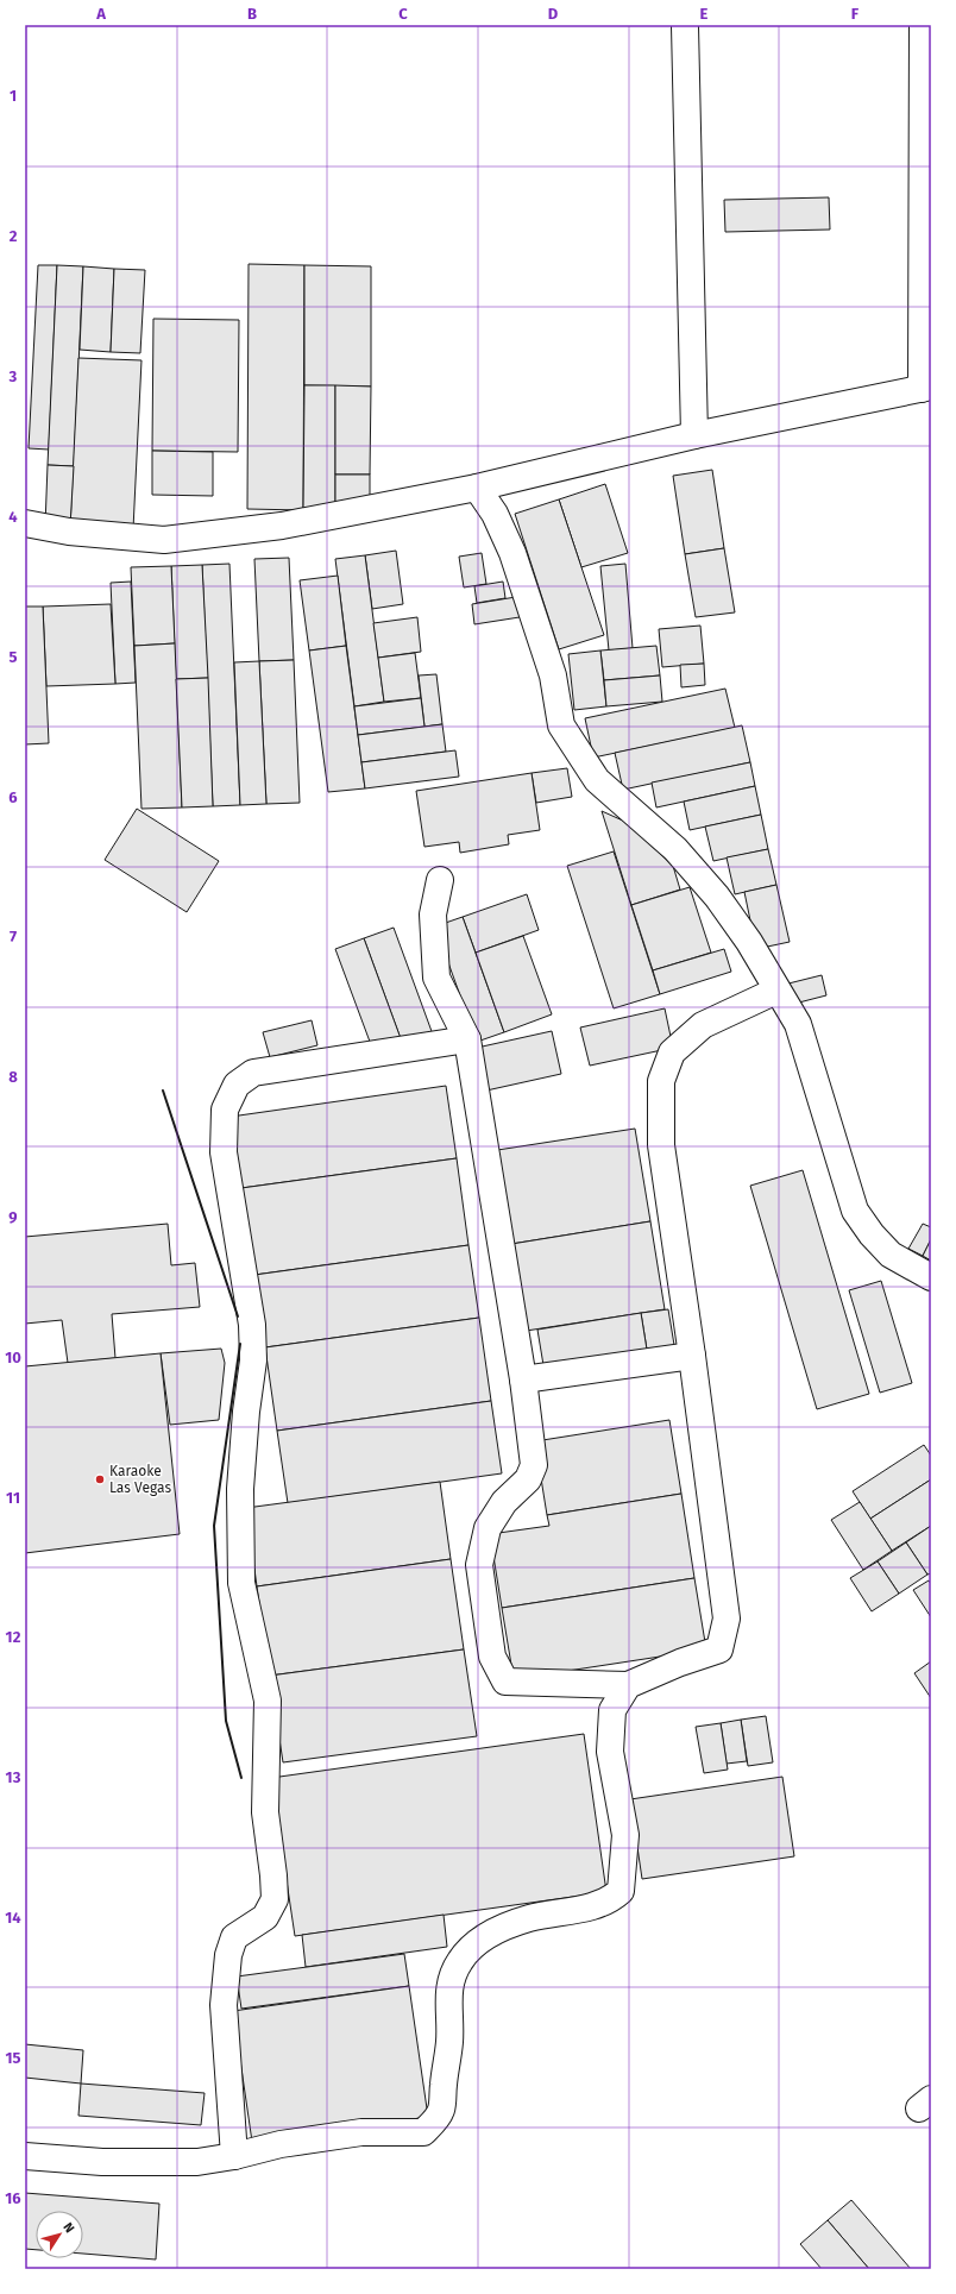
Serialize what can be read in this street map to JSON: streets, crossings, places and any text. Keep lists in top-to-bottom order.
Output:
{
  "places": ["Karaoke Las Vegas"],
  "north": "top right",
  "grid": {
    "columns": [
      "A",
      "B",
      "C",
      "D",
      "E",
      "F"
    ],
    "rows": [
      "1",
      "2",
      "3",
      "4",
      "5",
      "6",
      "7",
      "8",
      "9",
      "10",
      "11",
      "12",
      "13",
      "14",
      "15",
      "16"
    ]
  }
}
